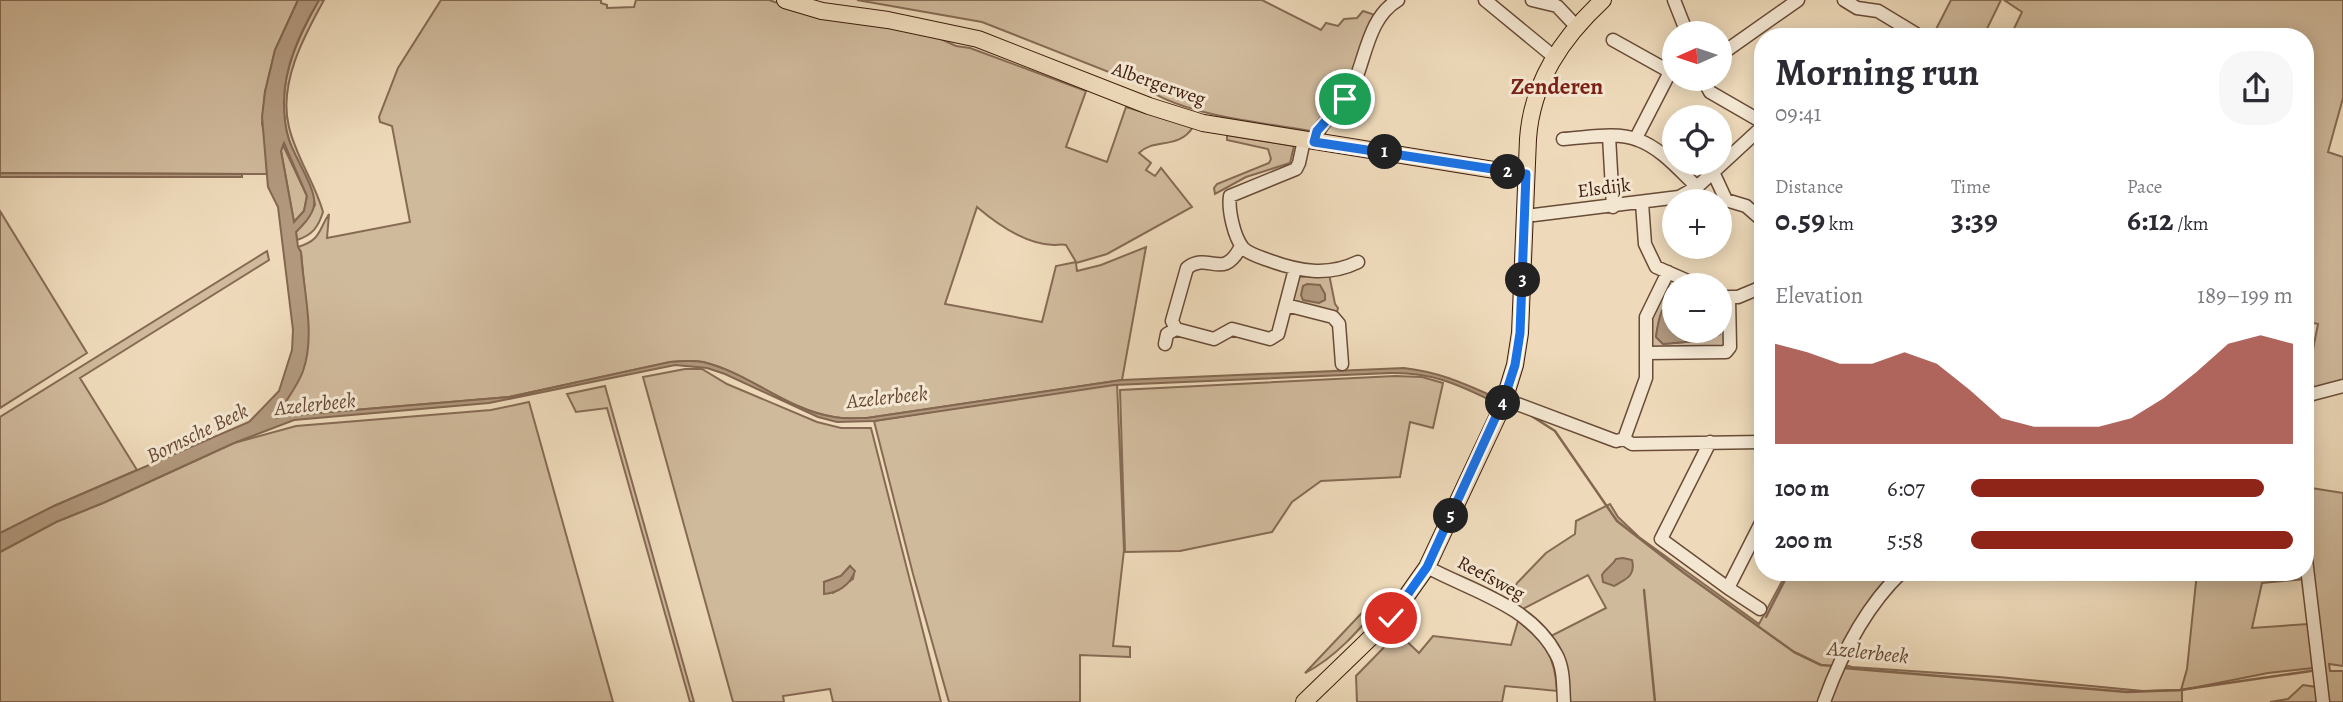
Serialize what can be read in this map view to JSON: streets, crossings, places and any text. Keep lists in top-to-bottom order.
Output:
{
  "streets": {
    "main road": ["Albergerweg"],
    "street": ["Elsdijk", "Reefsweg"]
  },
  "districts": ["Zenderen"],
  "water": ["Azelerbeek", "Bornsche Beek"],
  "north": "left",
  "page": {
    "map_buttons": ["+", "−"],
    "heading": ["Morning run", "09:41"],
    "pins": [
      "1",
      "2",
      "3",
      "4",
      "5"
    ],
    "stats": [
      ["Distance", "0.59 km"],
      ["Time", "3:39"],
      ["Pace", "6:12 /km"]
    ],
    "chart": ["Elevation", "189–199 m"],
    "list": [
      {
        "name": "100 m",
        "note": "6:07"
      },
      {
        "name": "200 m",
        "note": "5:58"
      }
    ]
  }
}
